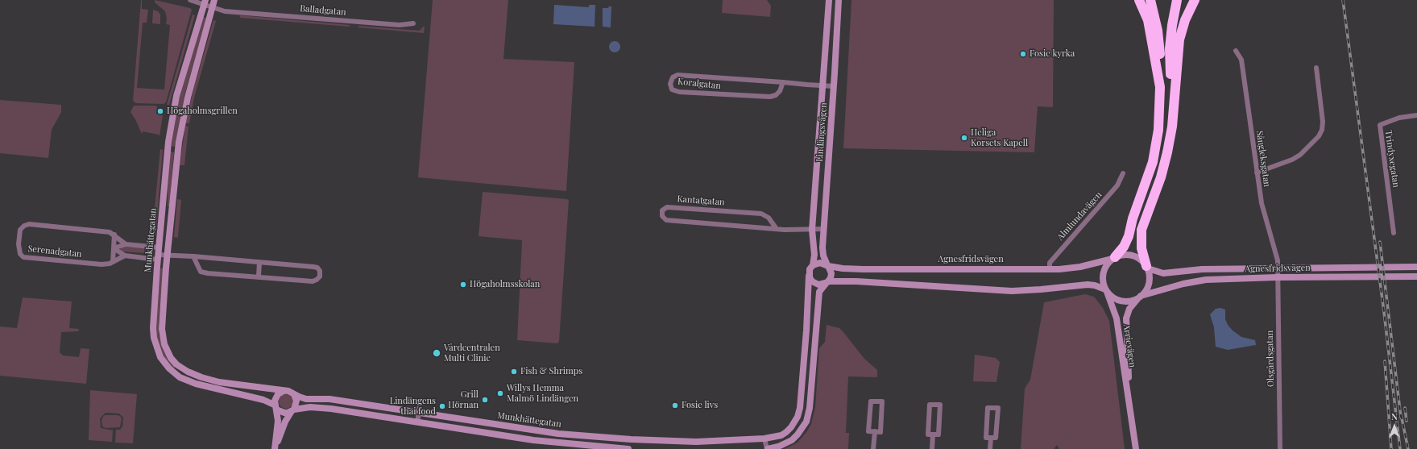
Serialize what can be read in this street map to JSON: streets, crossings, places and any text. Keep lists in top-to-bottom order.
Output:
{
  "streets": {
    "street": [
      "Balladgatan",
      "Koralgatan",
      "Lindängsvägen",
      "Sångleksgatan",
      "Trindyxegatan",
      "Kantatgatan",
      "Almlundavägen",
      "Munkhättegatan",
      "Serenadgatan",
      "Agnesfridsvägen",
      "Arrievägen",
      "Olsgårdsgatan"
    ]
  },
  "crossings": [
    ["Balladgatan", "Munkhättegatan"],
    ["Koralgatan", "Lindängsvägen"],
    ["Lindängsvägen", "Kantatgatan"],
    ["Lindängsvägen", "Munkhättegatan"],
    ["Lindängsvägen", "Agnesfridsvägen"],
    ["Sångleksgatan", "Agnesfridsvägen"],
    ["Sångleksgatan", "Olsgårdsgatan"],
    ["Almlundavägen", "Agnesfridsvägen"],
    ["Agnesfridsvägen", "Arrievägen"],
    ["Agnesfridsvägen", "Olsgårdsgatan"]
  ],
  "places": [
    "Fosie kyrka",
    "Högaholmsgrillen",
    "Heliga Korsets Kapell",
    "Högaholmsskolan",
    "Vårdcentralen Multi Clinic",
    "Fish & Shrimps",
    "Willys Hemma Malmö Lindängen",
    "Grill Hörnan",
    "Fosie livs",
    "Lindängens thai food"
  ],
  "north": "top"
}
